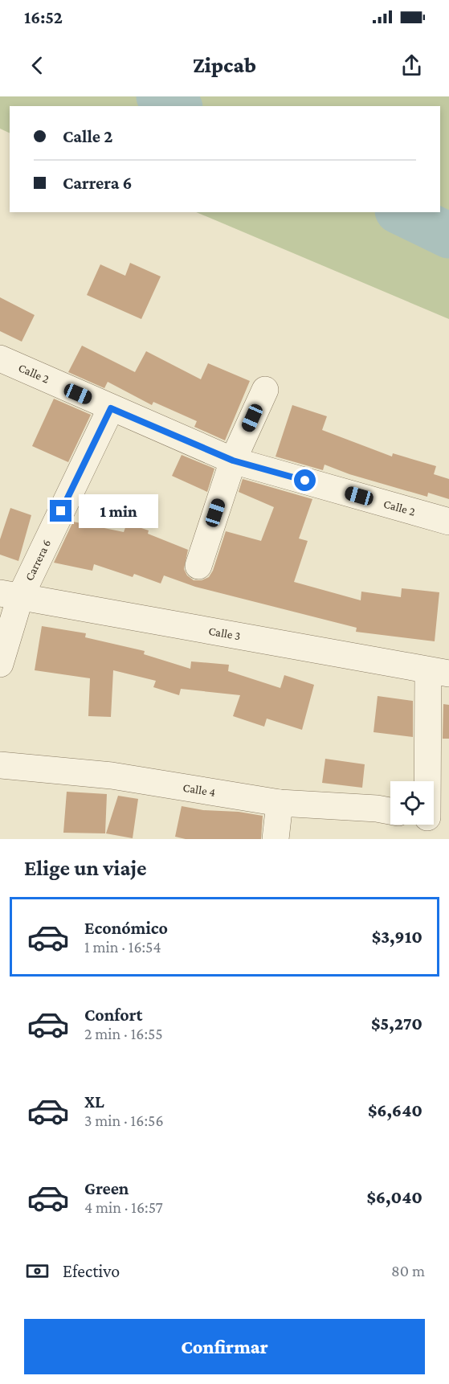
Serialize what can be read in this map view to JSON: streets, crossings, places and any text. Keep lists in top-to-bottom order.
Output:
{
  "streets": {
    "street": [
      "Calle 2",
      "Carrera 6",
      "Calle 3",
      "Calle 4"
    ]
  },
  "crossings": [
    ["Calle 2", "Carrera 6"],
    ["Carrera 6", "Calle 3"]
  ],
  "page": {
    "status": "16:52",
    "header": "Zipcab",
    "banner": ["Calle 2", "Carrera 6"],
    "bubble": "1 min",
    "heading": "Elige un viaje",
    "list": [
      {
        "name": "Económico",
        "note": "1 min · 16:54",
        "value": "$3,910"
      },
      {
        "name": "Confort",
        "note": "2 min · 16:55",
        "value": "$5,270"
      },
      {
        "name": "XL",
        "note": "3 min · 16:56",
        "value": "$6,640"
      },
      {
        "name": "Green",
        "note": "4 min · 16:57",
        "value": "$6,040"
      }
    ],
    "pay": ["Efectivo", "80 m"],
    "buttons": "Confirmar"
  }
}
